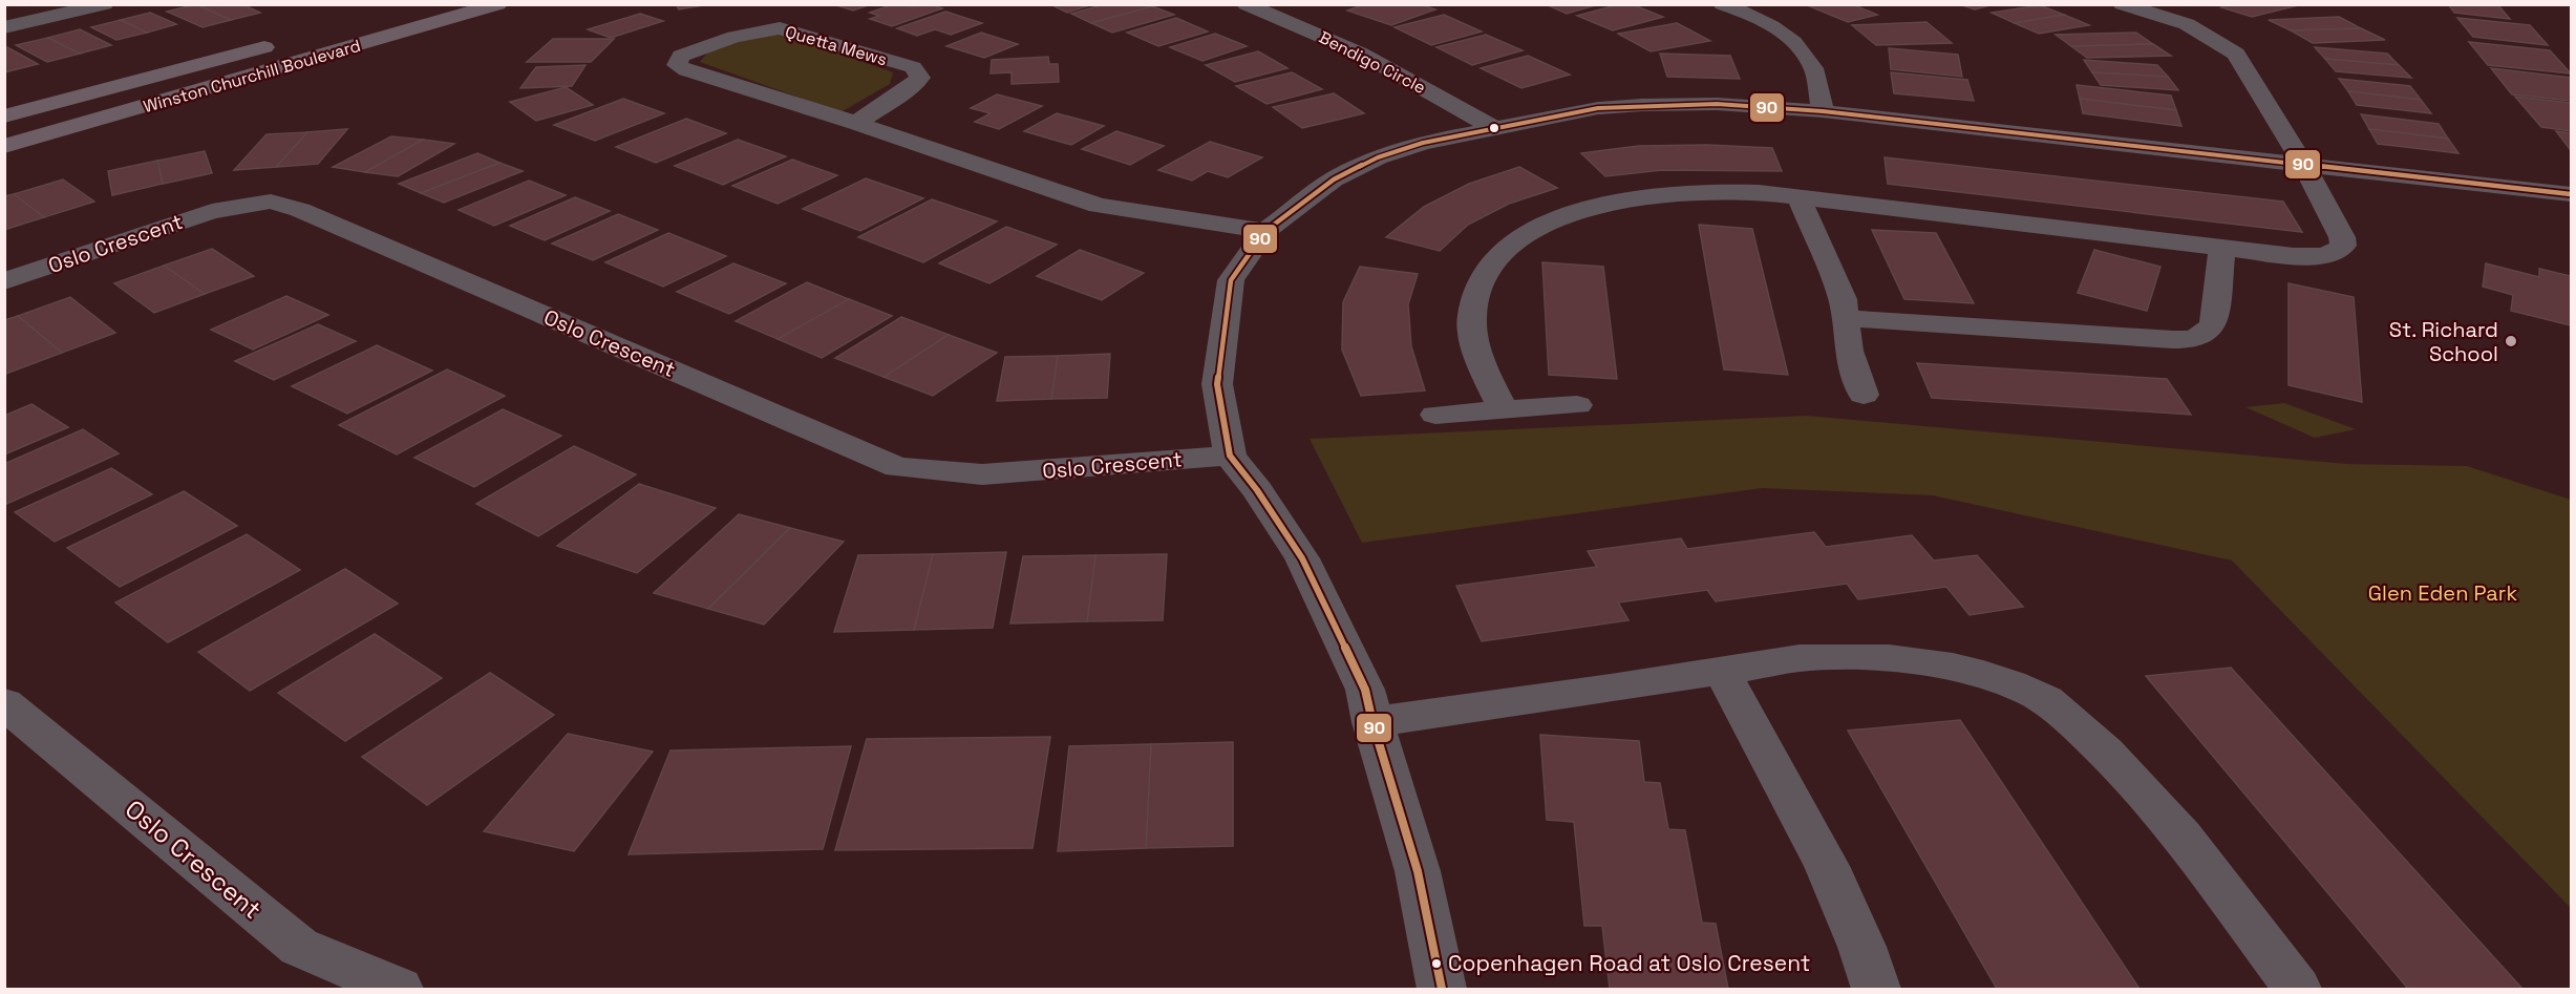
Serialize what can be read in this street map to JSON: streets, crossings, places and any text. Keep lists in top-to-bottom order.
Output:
{
  "streets": {
    "main road": ["Winston Churchill Boulevard"],
    "street": ["Quetta Mews", "Bendigo Circle", "Oslo Crescent"]
  },
  "parks": ["Glen Eden Park"],
  "places": ["St. Richard School", "Copenhagen Road at Oslo Cresent"],
  "lines": ["transit line 90"]
}
